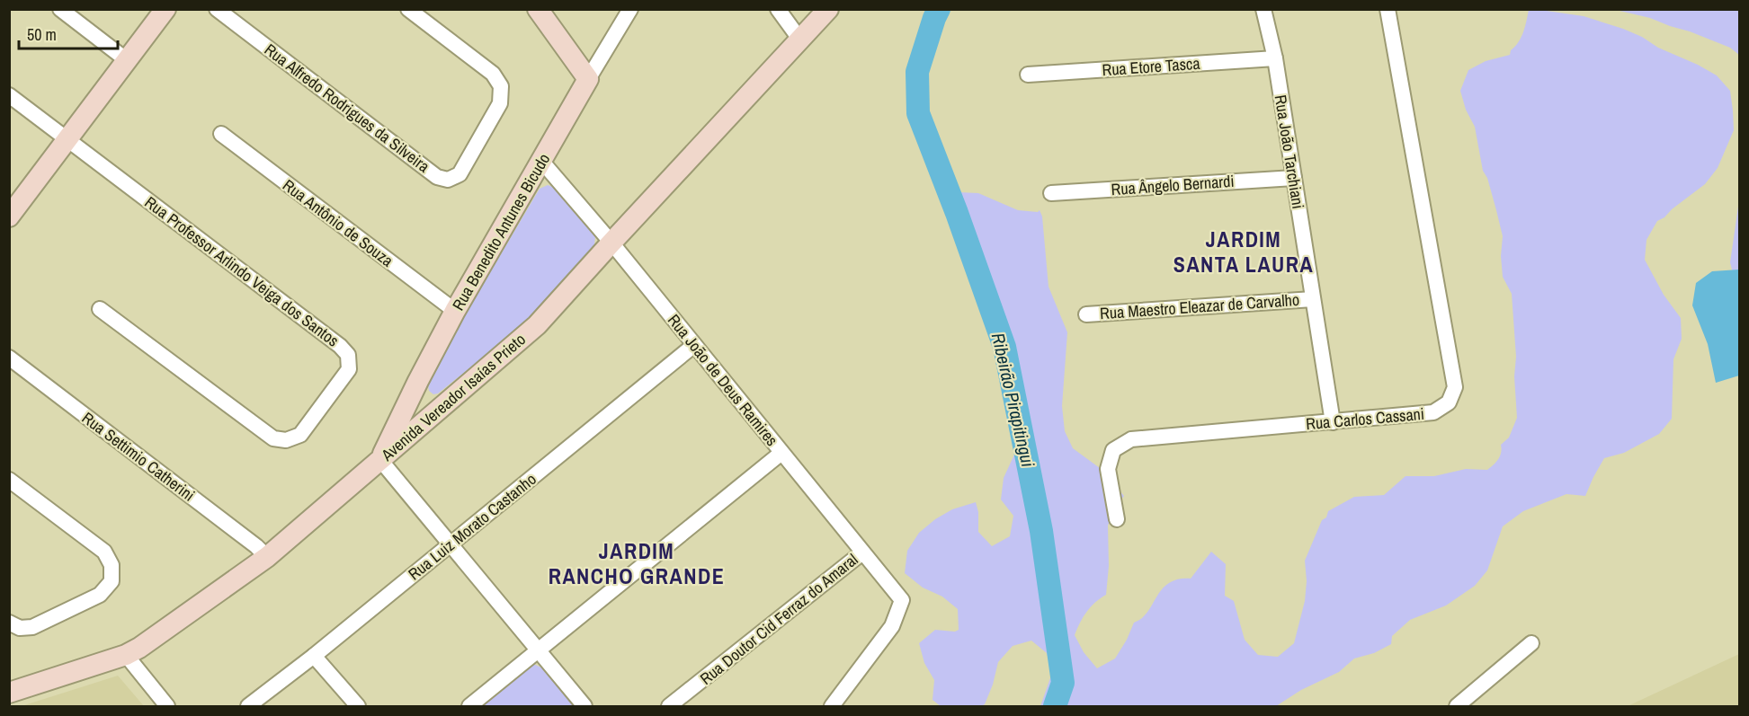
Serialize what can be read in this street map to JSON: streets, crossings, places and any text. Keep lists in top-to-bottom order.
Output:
{
  "streets": {
    "main road": ["Rua Benedito Antunes Bicudo", "Avenida Vereador Isaías Prieto"],
    "street": [
      "Rua Etore Tasca",
      "Rua Alfredo Rodrigues da Silveira",
      "Rua João Tarchiani",
      "Rua Ângelo Bernardi",
      "Rua Antônio de Souza",
      "Rua Professor Arlindo Veiga dos Santos",
      "Rua Maestro Eleazar de Carvalho",
      "Rua João de Deus Ramires",
      "Rua Carlos Cassani",
      "Rua Settimio Catherini",
      "Rua Luiz Morato Castanho",
      "Rua Doutor Cid Ferraz do Amaral"
    ]
  },
  "crossings": [
    ["Rua Etore Tasca", "Rua João Tarchiani"],
    ["Rua João Tarchiani", "Rua Ângelo Bernardi"],
    ["Rua João Tarchiani", "Rua Maestro Eleazar de Carvalho"],
    ["Rua João Tarchiani", "Rua Carlos Cassani"],
    ["Rua Antônio de Souza", "Rua Benedito Antunes Bicudo"],
    ["Rua Benedito Antunes Bicudo", "Rua João de Deus Ramires"],
    ["Rua Benedito Antunes Bicudo", "Avenida Vereador Isaías Prieto"],
    ["Rua João de Deus Ramires", "Avenida Vereador Isaías Prieto"],
    ["Rua João de Deus Ramires", "Rua Luiz Morato Castanho"],
    ["Rua João de Deus Ramires", "Rua Doutor Cid Ferraz do Amaral"],
    ["Avenida Vereador Isaías Prieto", "Rua Settimio Catherini"]
  ],
  "districts": ["JARDIM SANTA LAURA", "JARDIM RANCHO GRANDE"],
  "water": ["Ribeirão Pirapitingui"],
  "scale_bar": "50 m"
}
